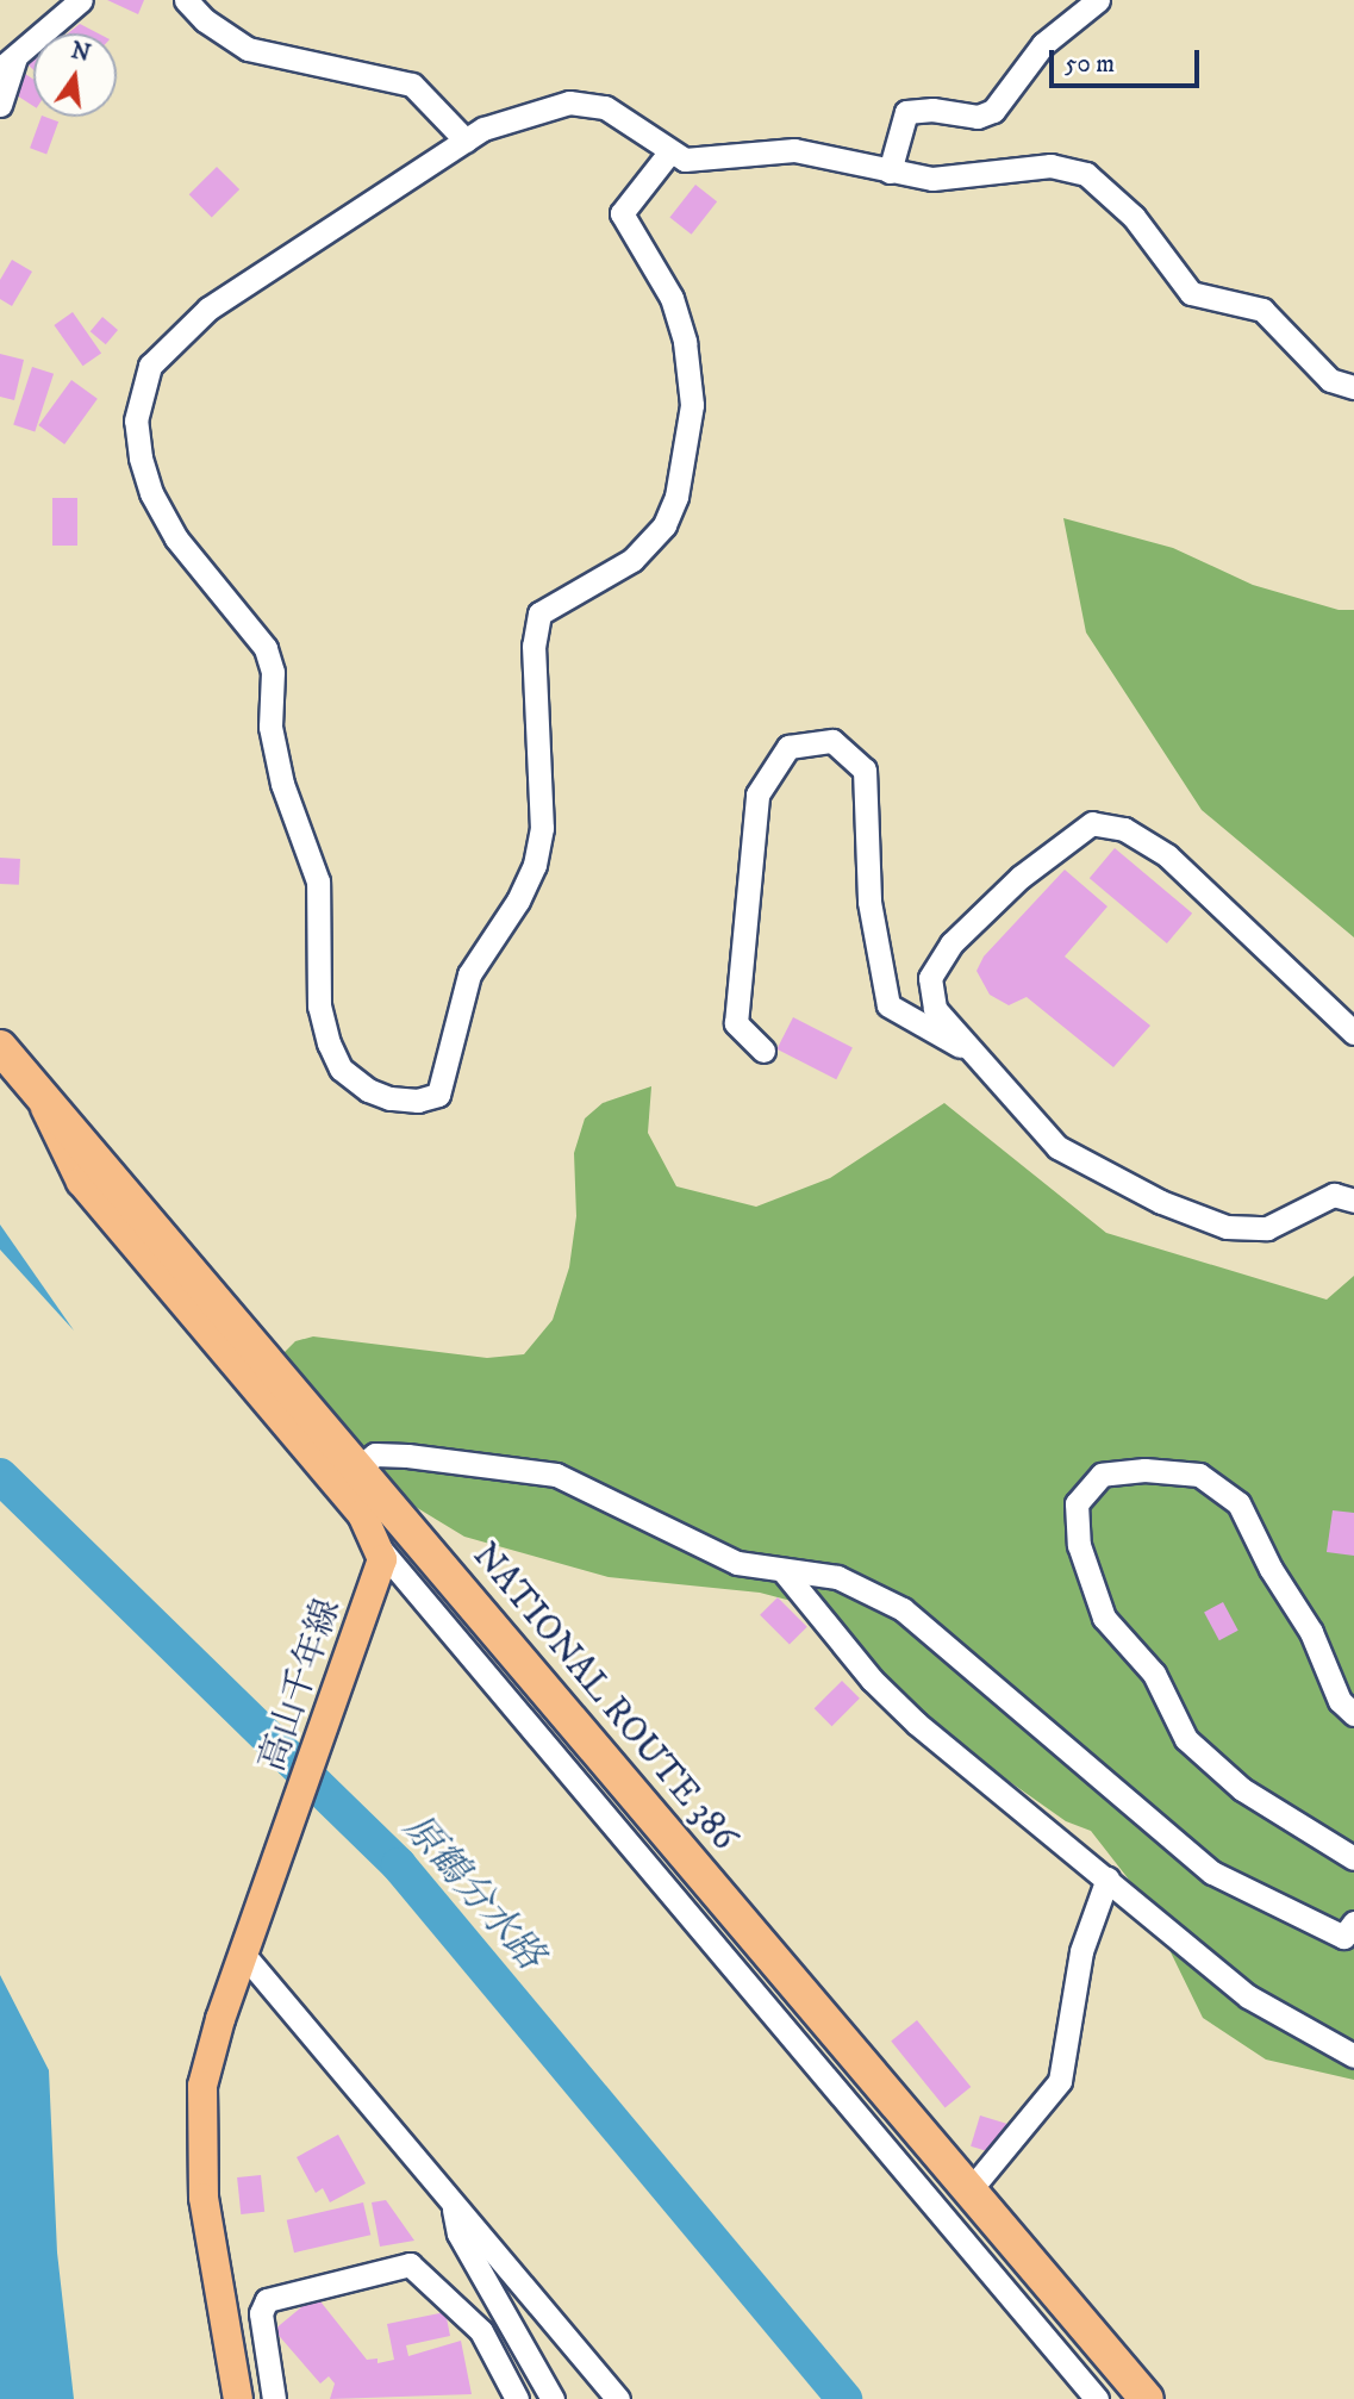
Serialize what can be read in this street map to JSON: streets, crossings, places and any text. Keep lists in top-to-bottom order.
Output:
{
  "streets": {
    "highway": ["NATIONAL ROUTE 386"],
    "main road": ["高山千年線"]
  },
  "water": ["原鶴分水路"],
  "scale_bar": "50 m",
  "north": "top"
}
